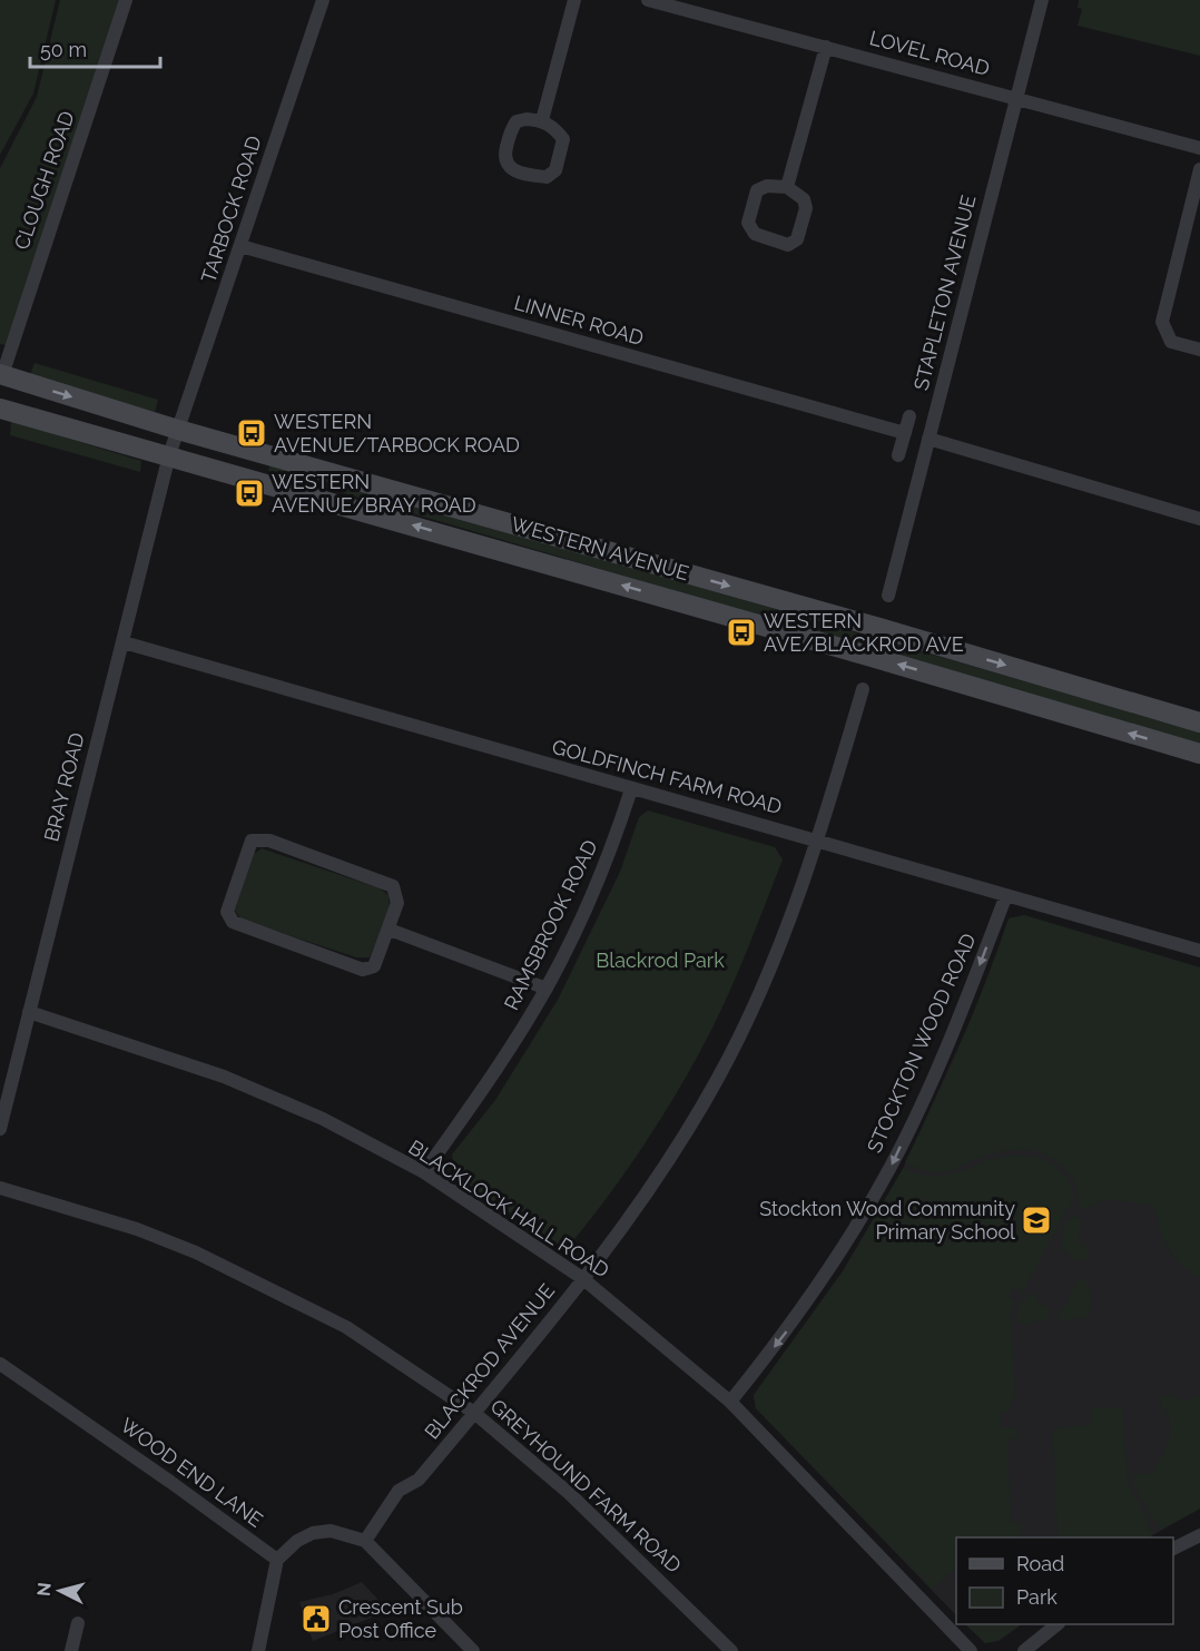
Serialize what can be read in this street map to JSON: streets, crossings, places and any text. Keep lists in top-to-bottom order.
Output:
{
  "streets": {
    "street": [
      "LOVEL ROAD",
      "CLOUGH ROAD",
      "TARBOCK ROAD",
      "STAPLETON AVENUE",
      "LINNER ROAD",
      "WESTERN AVENUE",
      "GOLDFINCH FARM ROAD",
      "BRAY ROAD",
      "RAMSBROOK ROAD",
      "STOCKTON WOOD ROAD",
      "BLACKLOCK HALL ROAD",
      "BLACKROD AVENUE",
      "WOOD END LANE",
      "GREYHOUND FARM ROAD"
    ]
  },
  "crossings": [
    ["LOVEL ROAD", "STAPLETON AVENUE"],
    ["CLOUGH ROAD", "WESTERN AVENUE"],
    ["TARBOCK ROAD", "LINNER ROAD"],
    ["TARBOCK ROAD", "WESTERN AVENUE"],
    ["TARBOCK ROAD", "BRAY ROAD"],
    ["WESTERN AVENUE", "BRAY ROAD"],
    ["GOLDFINCH FARM ROAD", "BRAY ROAD"],
    ["GOLDFINCH FARM ROAD", "RAMSBROOK ROAD"],
    ["GOLDFINCH FARM ROAD", "STOCKTON WOOD ROAD"],
    ["GOLDFINCH FARM ROAD", "BLACKROD AVENUE"],
    ["BRAY ROAD", "BLACKLOCK HALL ROAD"],
    ["RAMSBROOK ROAD", "BLACKLOCK HALL ROAD"],
    ["STOCKTON WOOD ROAD", "BLACKLOCK HALL ROAD"],
    ["BLACKLOCK HALL ROAD", "BLACKROD AVENUE"],
    ["BLACKROD AVENUE", "GREYHOUND FARM ROAD"]
  ],
  "one_way": ["STOCKTON WOOD ROAD"],
  "parks": ["Blackrod Park"],
  "places": {
    "bus stop": ["WESTERN AVENUE/TARBOCK ROAD", "WESTERN AVENUE/BRAY ROAD", "WESTERN AVE/BLACKROD AVE"],
    "school or university": ["Stockton Wood Community Primary School"],
    "public building": ["Crescent Sub Post Office"]
  },
  "legend": ["Road", "Park"],
  "scale_bar": "50 m",
  "north": "left"
}
